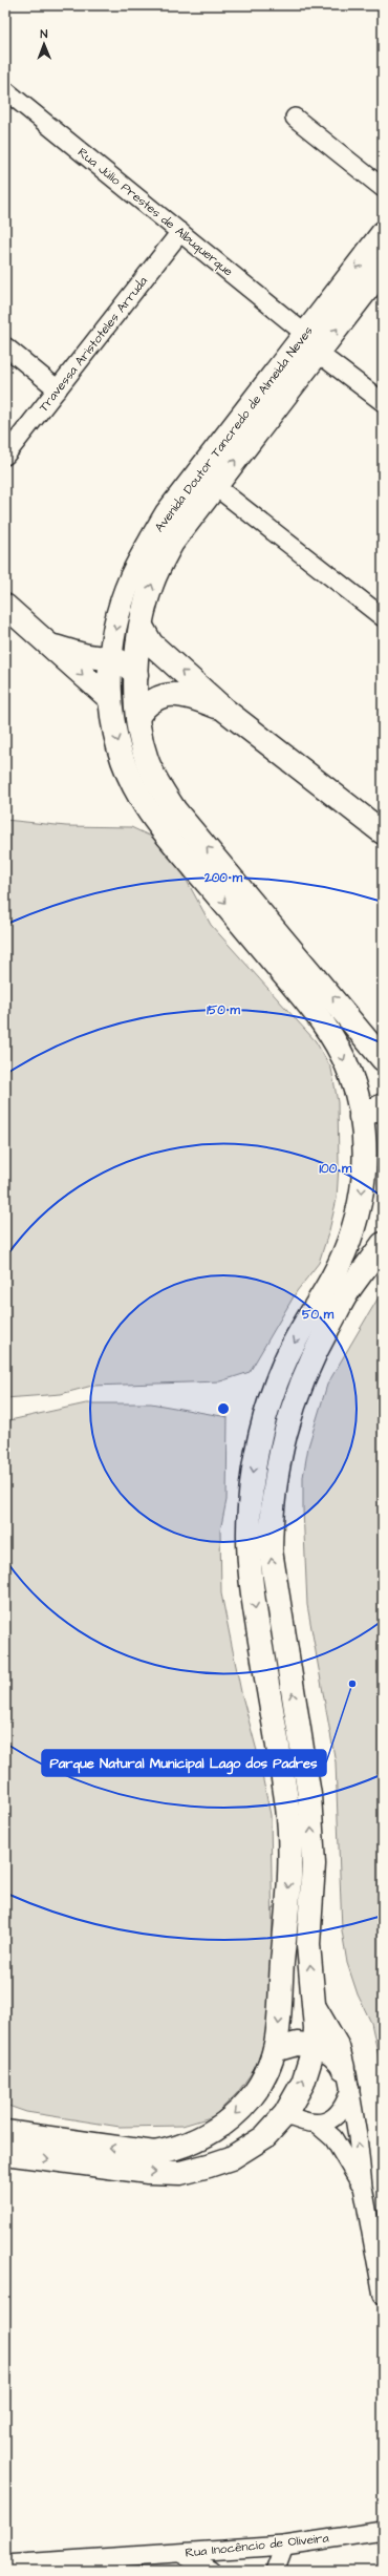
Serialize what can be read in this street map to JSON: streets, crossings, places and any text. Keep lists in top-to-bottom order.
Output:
{
  "streets": {
    "main road": ["Avenida Doutor Tancredo de Almeida Neves"],
    "street": ["Rua Júlio Prestes de Albuquerque", "Travessa Aristoteles Arruda", "Rua Inocêncio de Oliveira"]
  },
  "crossings": [
    ["Rua Júlio Prestes de Albuquerque", "Travessa Aristoteles Arruda"],
    ["Rua Júlio Prestes de Albuquerque", "Avenida Doutor Tancredo de Almeida Neves"]
  ],
  "places": ["Parque Natural Municipal Lago dos Padres"],
  "north": "top",
  "rings": [
    "200 m",
    "150 m",
    "100 m",
    "50 m"
  ]
}
